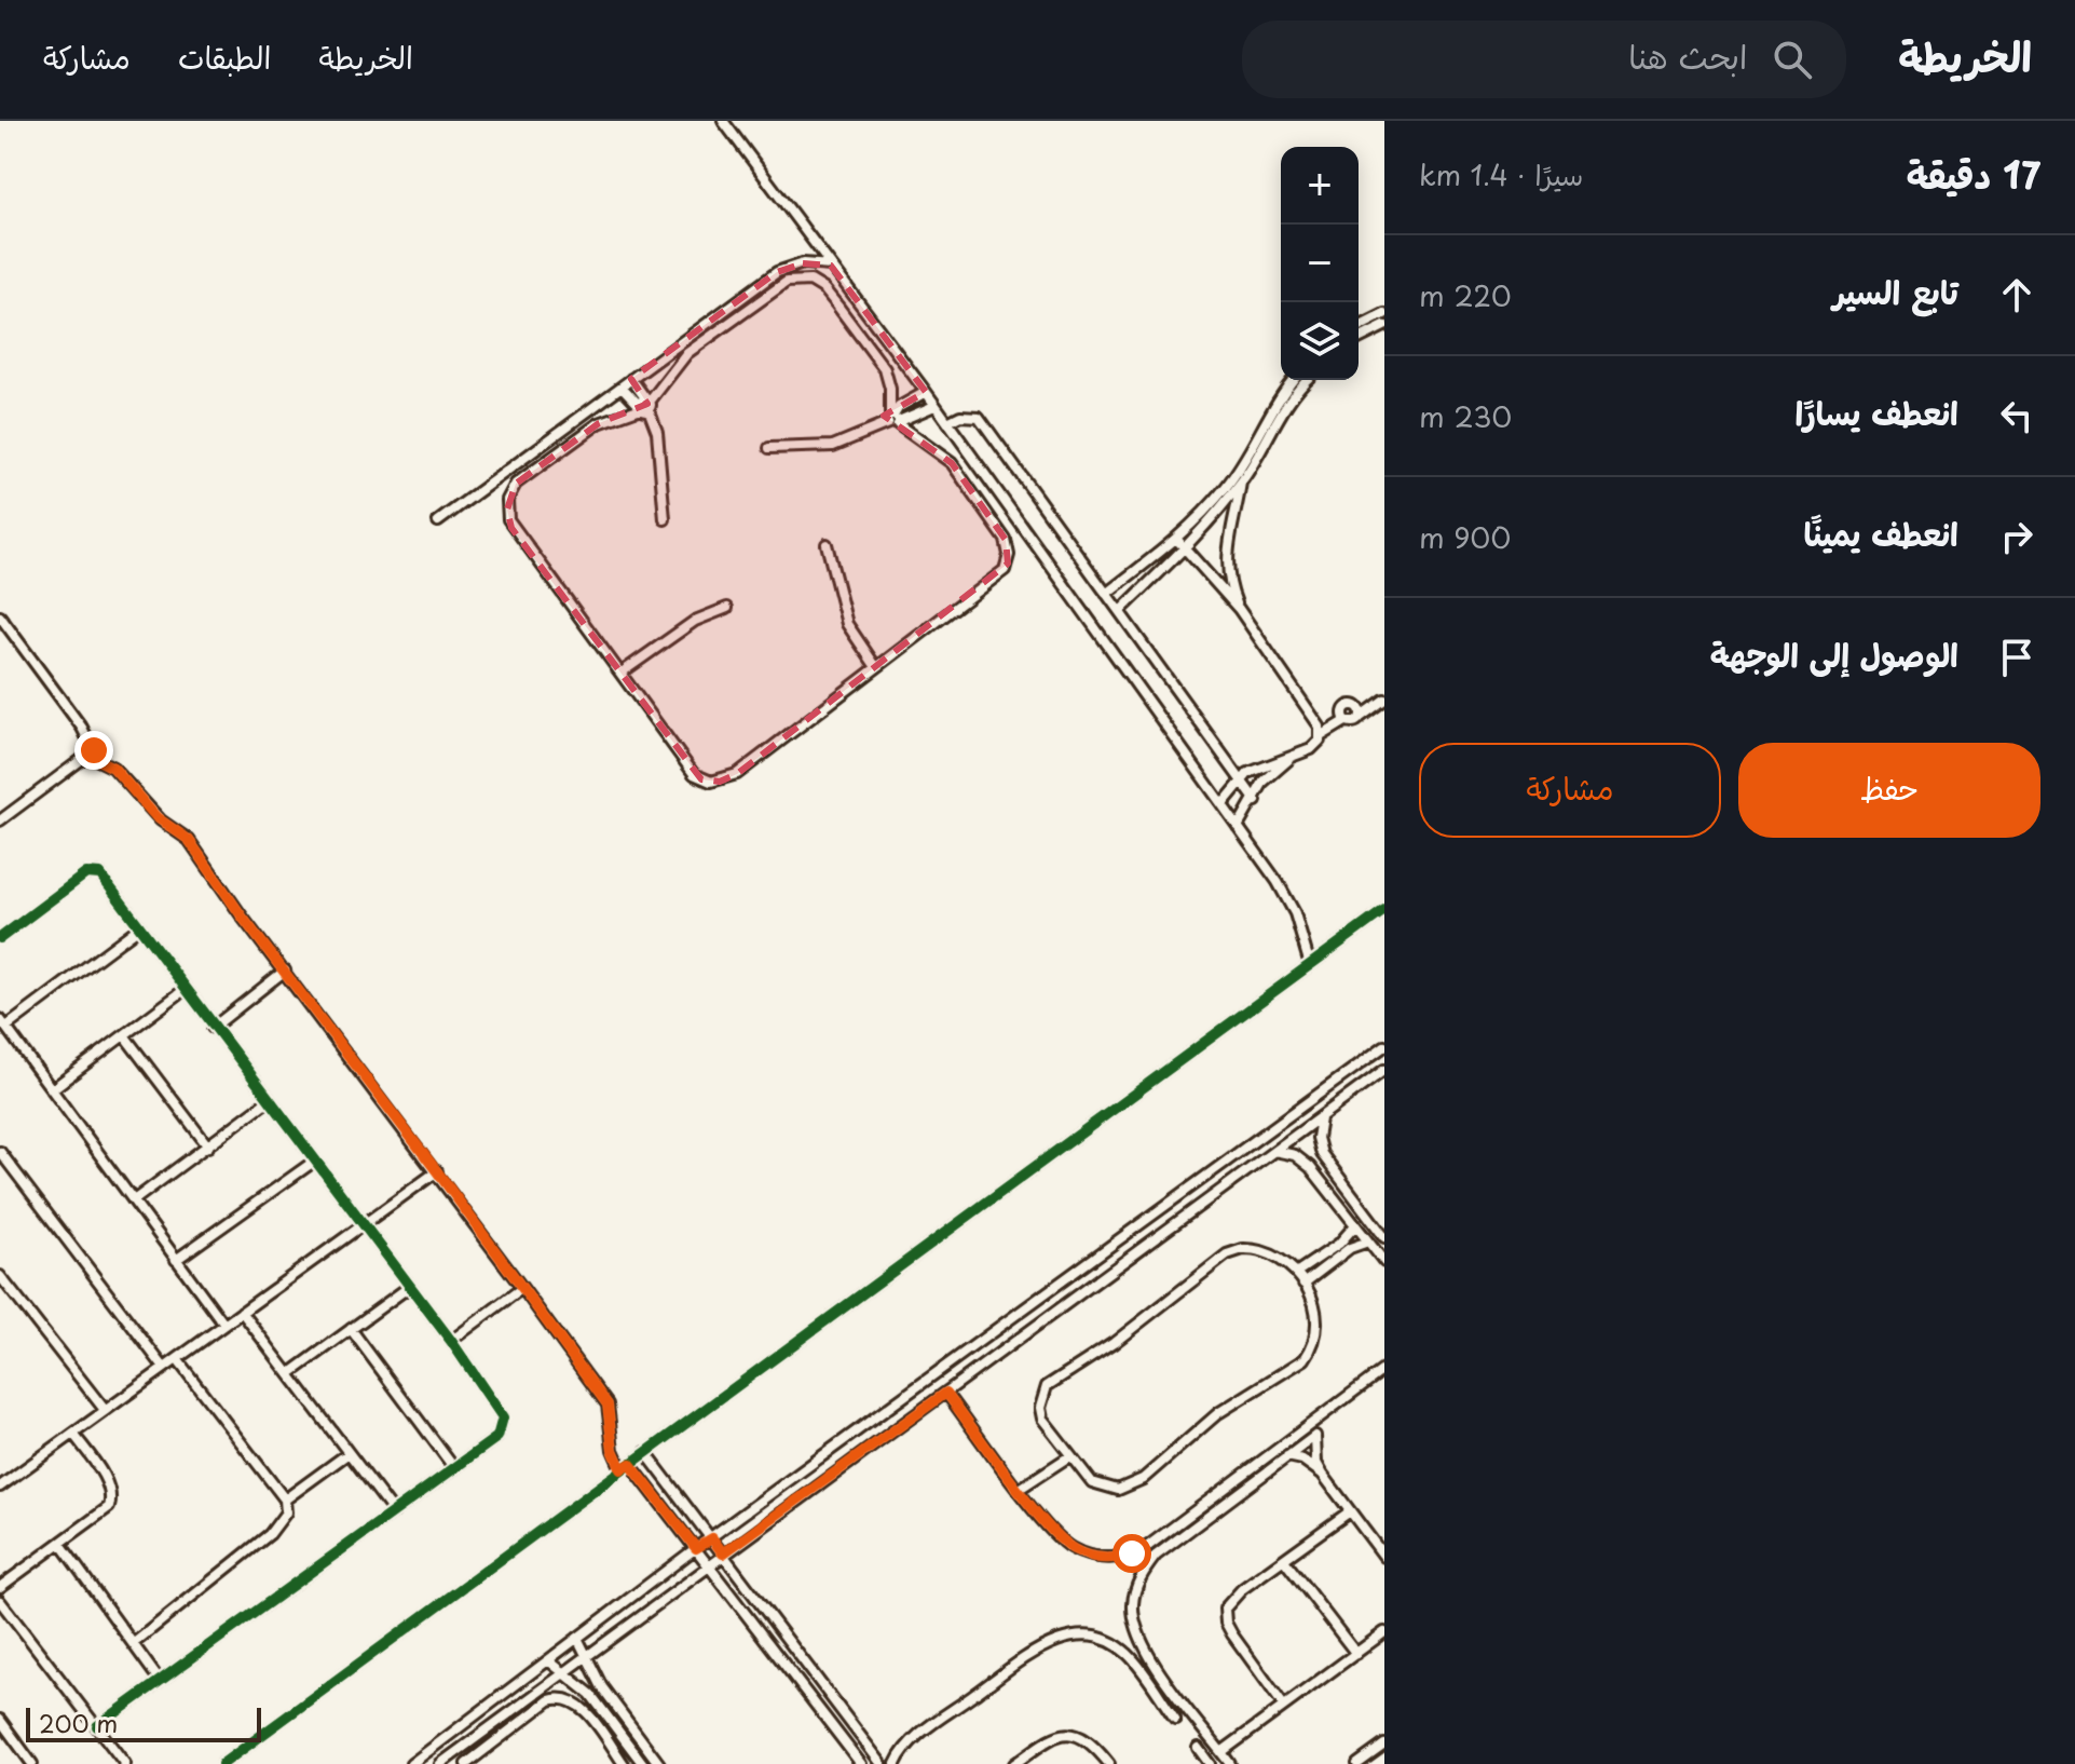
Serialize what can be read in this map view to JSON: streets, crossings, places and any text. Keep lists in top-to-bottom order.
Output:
{
  "scale_bar": "200 m",
  "page": {
    "header": "الخريطة",
    "search": "ابحث هنا",
    "nav": ["الخريطة", "الطبقات", "مشاركة"],
    "heading": ["17 دقيقة", "سيرًا · 1.4 km"],
    "map_buttons": ["+", "−"],
    "list": [
      ["تابع السير", "220 m"],
      ["انعطف يسارًا", "230 m"],
      ["انعطف يمينًا", "900 m"],
      "الوصول إلى الوجهة"
    ],
    "buttons": ["حفظ", "مشاركة"],
    "scale": "200 m"
  }
}
